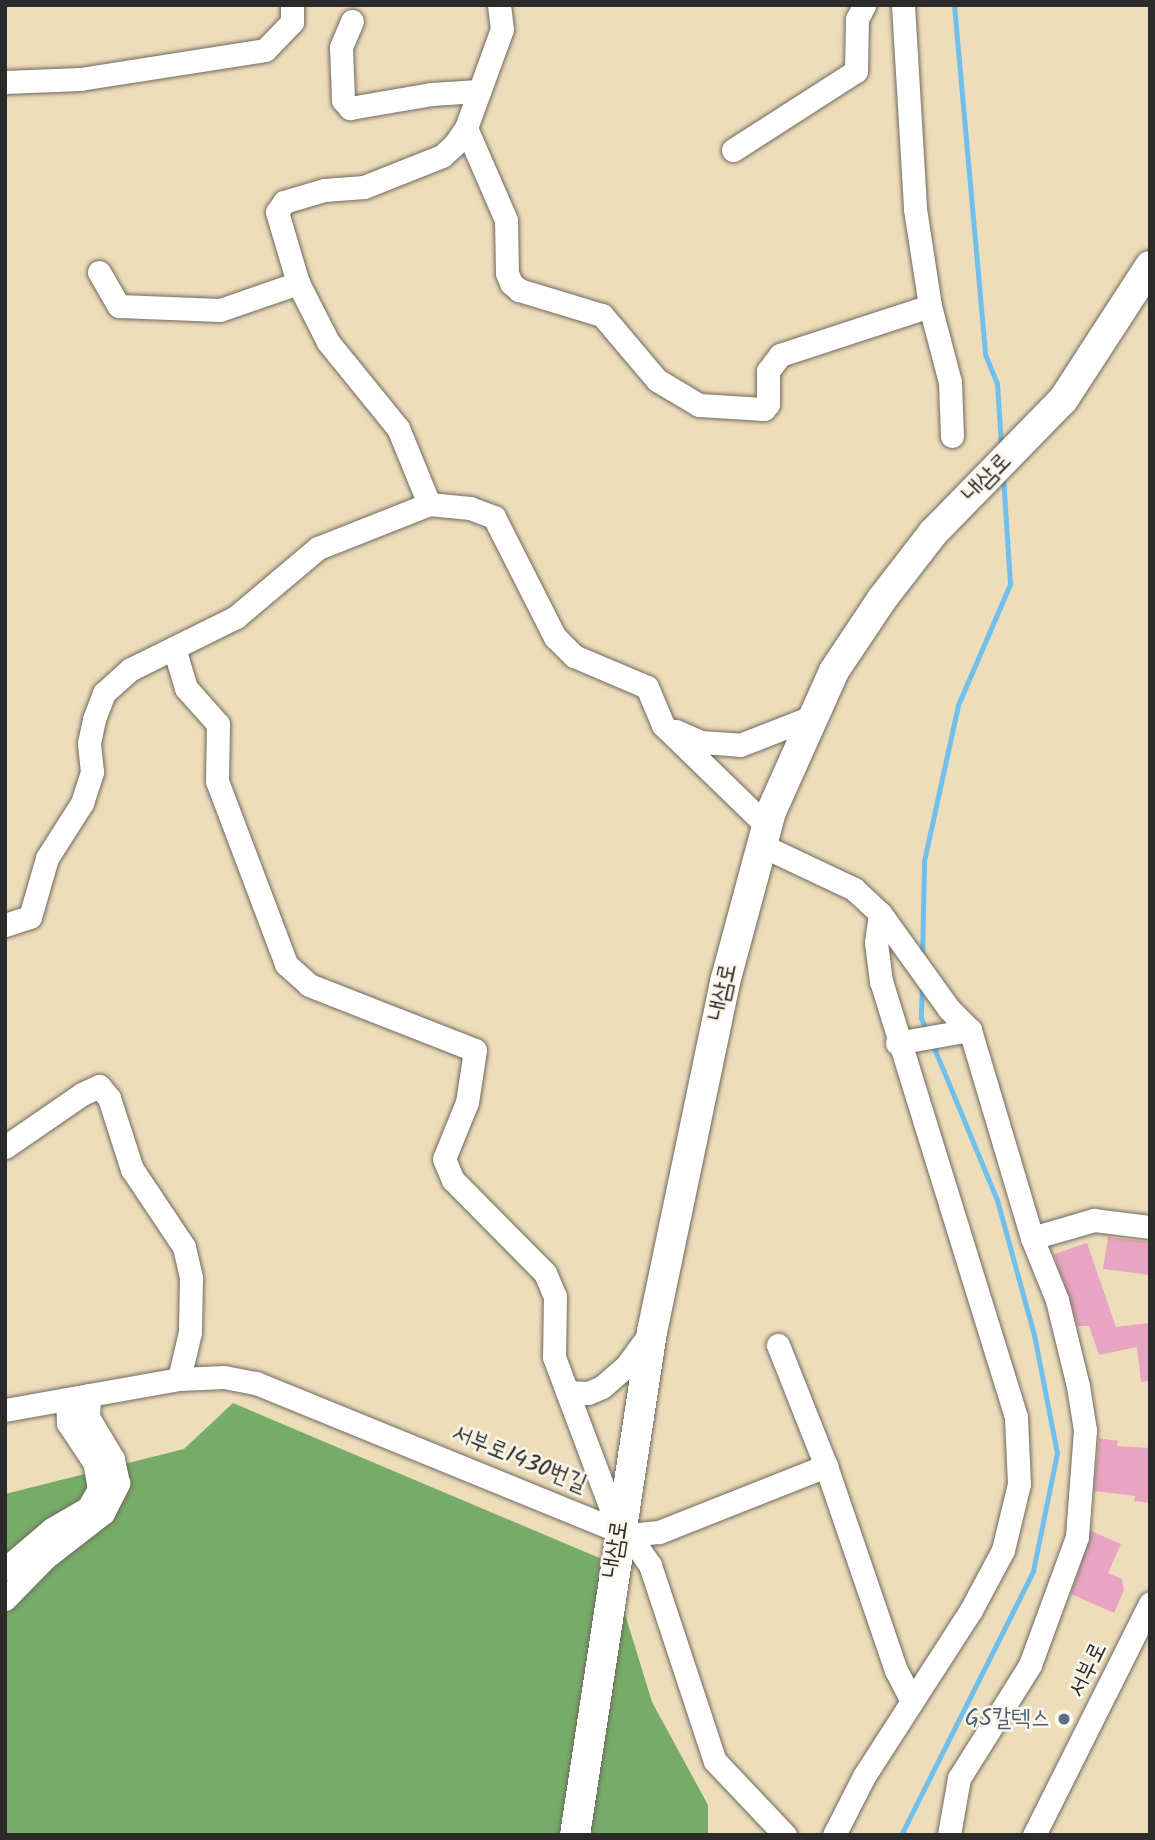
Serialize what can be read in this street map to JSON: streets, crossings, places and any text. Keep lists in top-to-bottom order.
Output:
{
  "streets": {
    "main road": ["내삼로"],
    "street": ["서부로1430번길", "서부로"]
  },
  "crossings": [
    ["내삼로", "서부로1430번길"]
  ],
  "places": ["GS칼텍스"]
}
